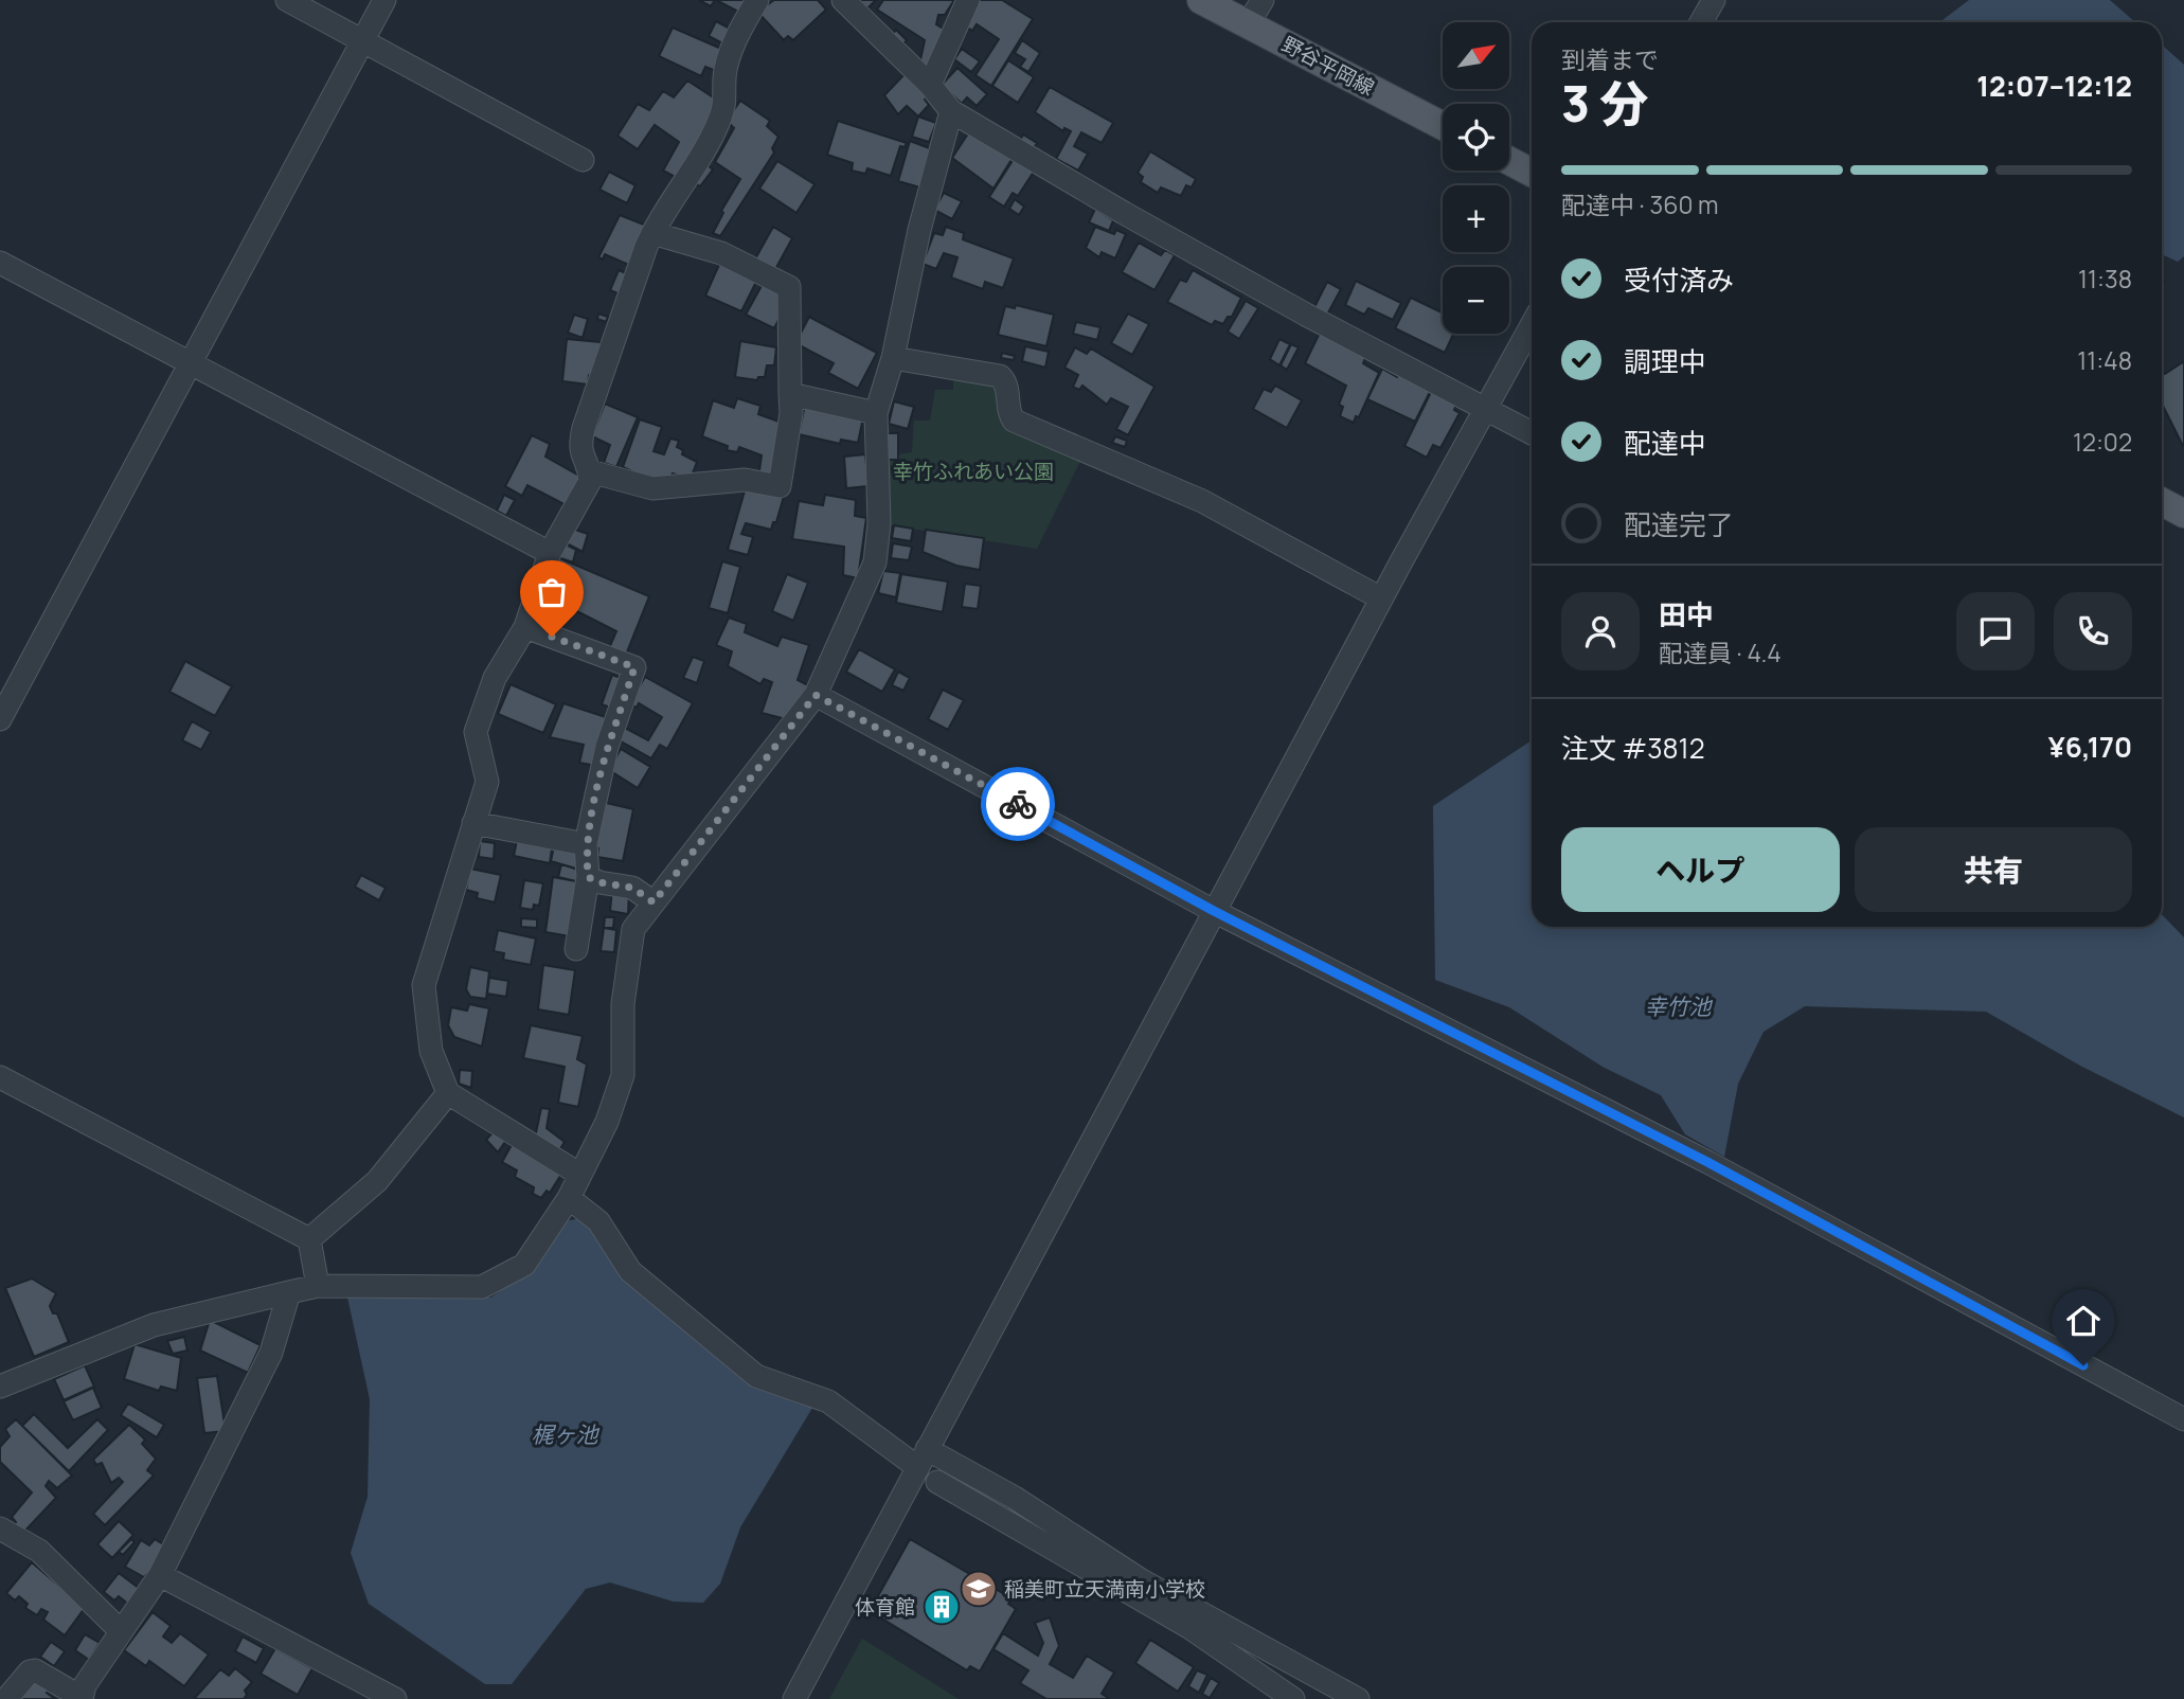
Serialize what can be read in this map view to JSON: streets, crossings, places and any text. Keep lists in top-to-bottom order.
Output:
{
  "streets": {
    "main road": ["野谷平岡線"]
  },
  "water": ["幸竹池", "梶ヶ池"],
  "parks": ["幸竹ふれあい公園"],
  "places": {
    "school or university": ["稲美町立天満南小学校"],
    "building": ["体育館"]
  },
  "north": "top right",
  "page": {
    "map_buttons": ["+", "−"],
    "heading": ["3 分", "到着まで", "12:07–12:12"],
    "panel": [
      "田中",
      "配達員 · 4.4",
      "注文 #3812",
      "¥6,170"
    ],
    "bar": "配達中 · 360 m",
    "list": [
      ["受付済み", "11:38"],
      ["調理中", "11:48"],
      ["配達中", "12:02"],
      "配達完了"
    ],
    "buttons": ["ヘルプ", "共有"]
  }
}
